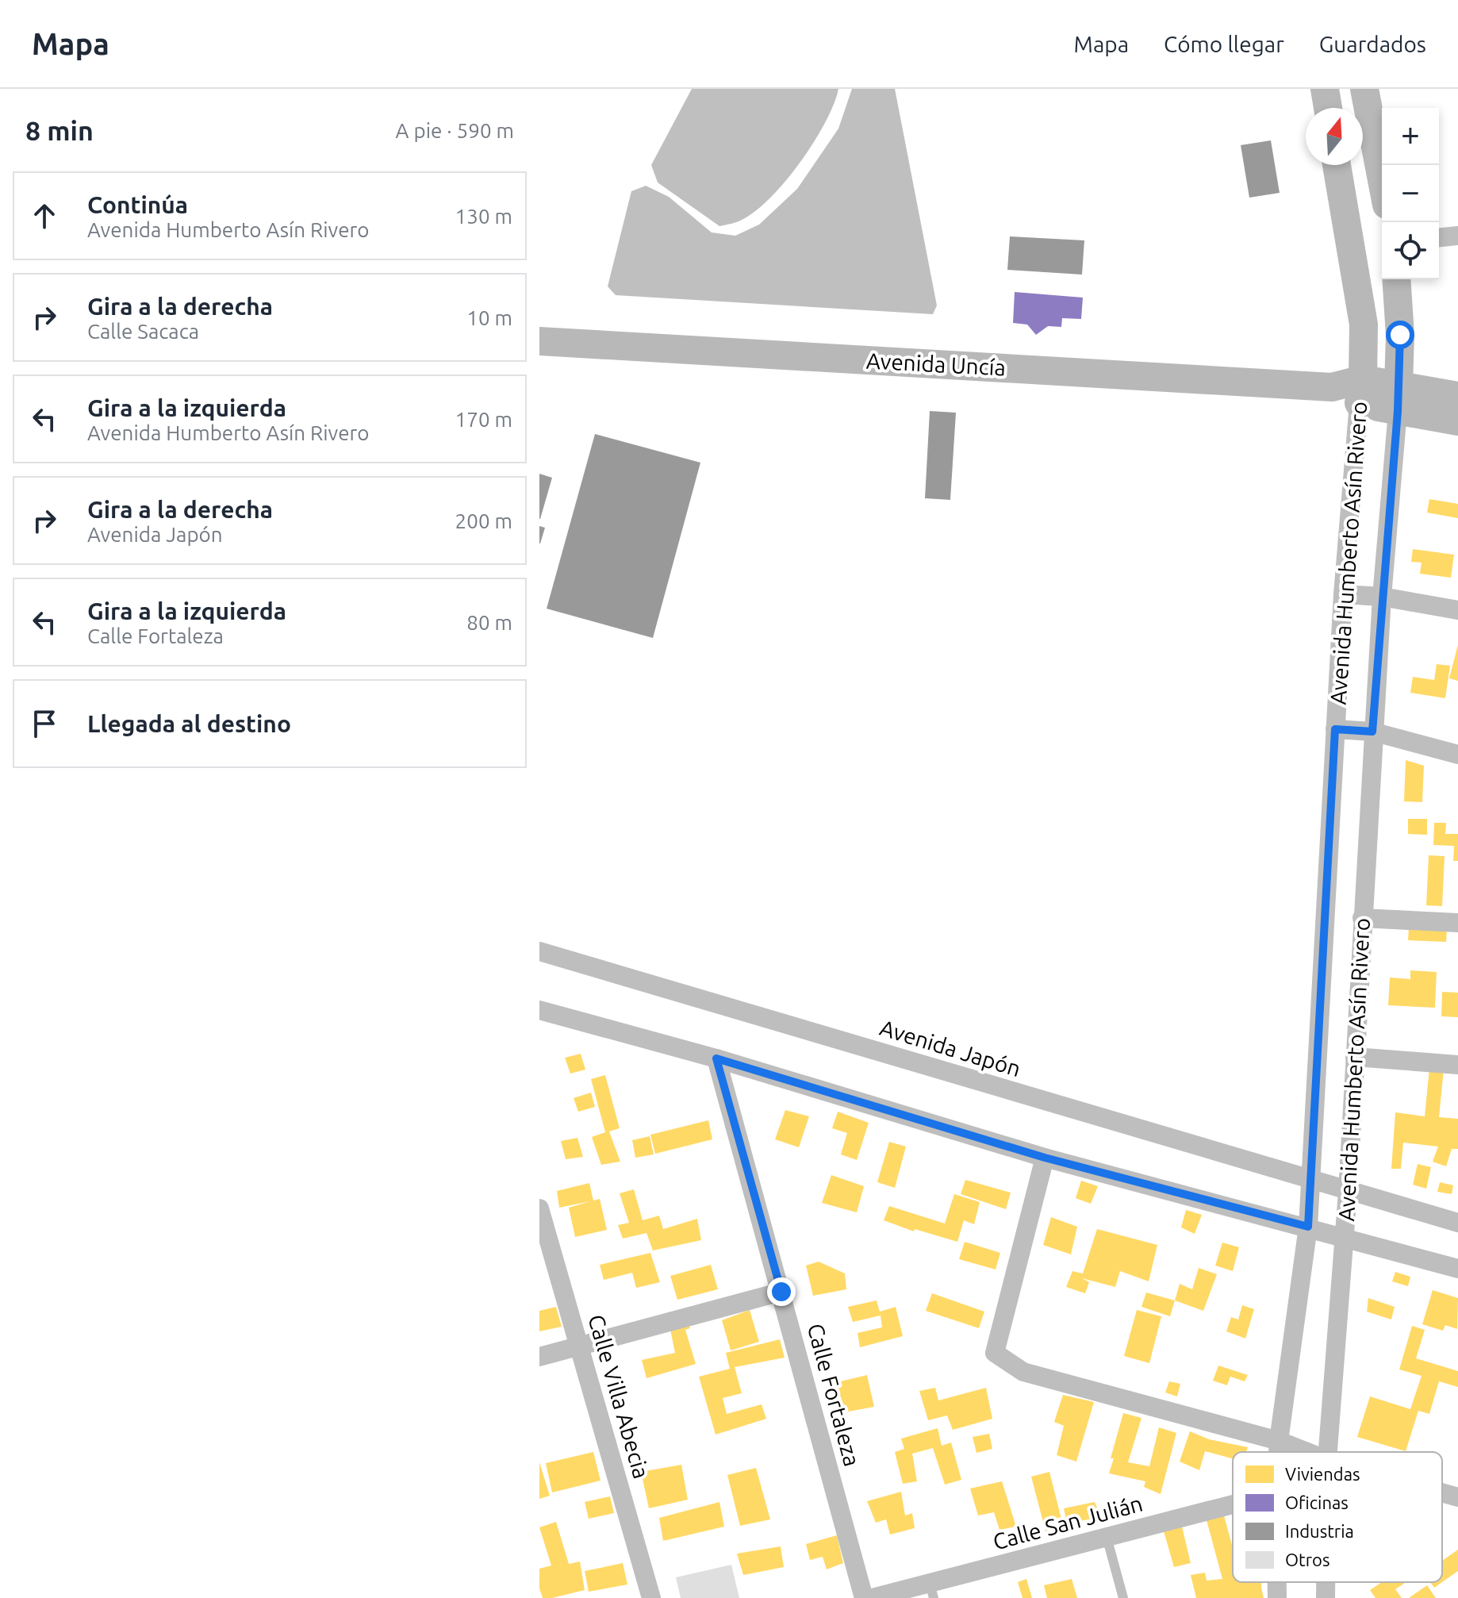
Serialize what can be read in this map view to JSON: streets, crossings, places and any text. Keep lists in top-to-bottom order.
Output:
{
  "streets": {
    "street": [
      "Avenida Uncía",
      "Avenida Humberto Asín Rivero",
      "Avenida Japón",
      "Calle Fortaleza",
      "Calle Villa Abecia",
      "Calle San Julián"
    ]
  },
  "crossings": [
    ["Avenida Uncía", "Avenida Humberto Asín Rivero"],
    ["Avenida Humberto Asín Rivero", "Avenida Japón"]
  ],
  "legend": [
    "Viviendas",
    "Oficinas",
    "Industria",
    "Otros"
  ],
  "north": "top",
  "page": {
    "header": "Mapa",
    "nav": ["Mapa", "Cómo llegar", "Guardados"],
    "heading": ["8 min", "A pie · 590 m"],
    "map_buttons": ["+", "−"],
    "list": [
      ["Continúa", "Avenida Humberto Asín Rivero", "130 m"],
      ["Gira a la derecha", "Calle Sacaca", "10 m"],
      ["Gira a la izquierda", "Avenida Humberto Asín Rivero", "170 m"],
      ["Gira a la derecha", "Avenida Japón", "200 m"],
      ["Gira a la izquierda", "Calle Fortaleza", "80 m"],
      "Llegada al destino"
    ]
  }
}
